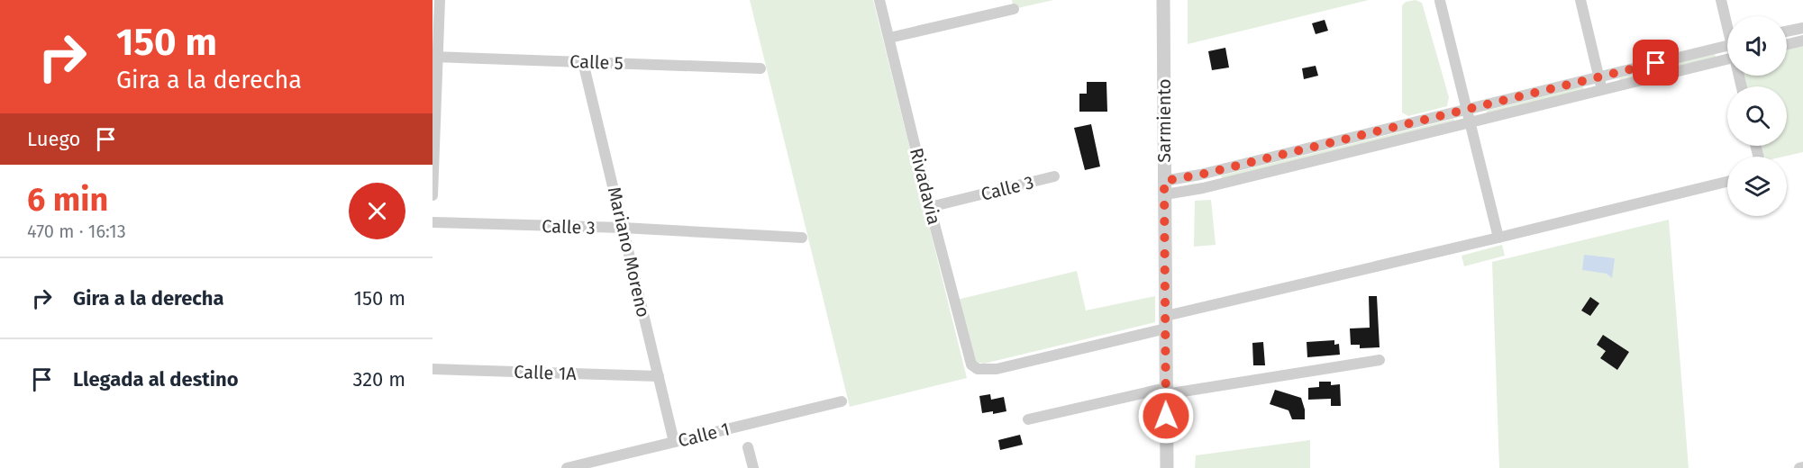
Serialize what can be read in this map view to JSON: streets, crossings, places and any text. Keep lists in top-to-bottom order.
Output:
{
  "streets": {
    "street": [
      "Calle 5",
      "Sarmiento",
      "Rivadavia",
      "Calle 3",
      "Mariano Moreno",
      "Calle 1A",
      "Calle 1"
    ]
  },
  "crossings": [
    ["Calle 5", "Mariano Moreno"],
    ["Sarmiento", "Rivadavia"],
    ["Rivadavia", "Calle 3"],
    ["Calle 3", "Mariano Moreno"],
    ["Mariano Moreno", "Calle 1A"],
    ["Mariano Moreno", "Calle 1"]
  ],
  "page": {
    "turn": ["150 m", "Gira a la derecha"],
    "then": "Luego",
    "heading": ["6 min", "470 m · 16:13"],
    "list": [
      {
        "name": "Gira a la derecha",
        "value": "150 m"
      },
      {
        "name": "Llegada al destino",
        "value": "320 m"
      }
    ]
  }
}
